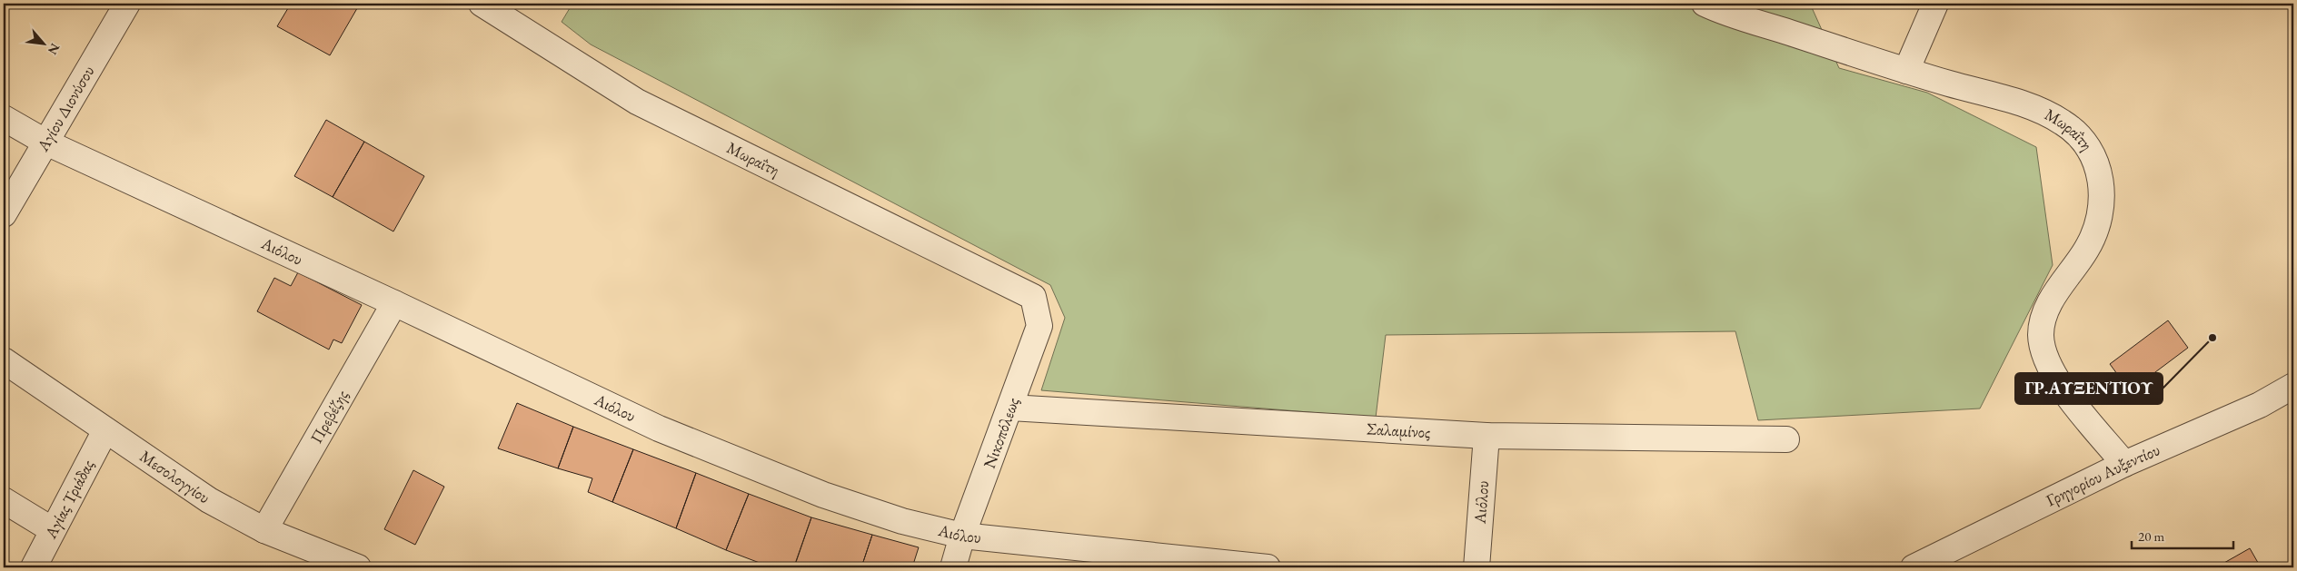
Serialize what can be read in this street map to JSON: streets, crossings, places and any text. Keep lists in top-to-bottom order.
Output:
{
  "streets": {
    "street": [
      "Αγίου Διονύσου",
      "Μωραΐτη",
      "Αιόλου",
      "Πρεβέζης",
      "Σαλαμίνος",
      "Νικοπόλεως",
      "Γρηγορίου Αυξεντίου",
      "Μεσολογγίου",
      "Αγίας Τριάδας"
    ]
  },
  "crossings": [
    ["Αγίου Διονύσου", "Αιόλου"],
    ["Μωραΐτη", "Νικοπόλεως"],
    ["Μωραΐτη", "Γρηγορίου Αυξεντίου"],
    ["Αιόλου", "Πρεβέζης"],
    ["Αιόλου", "Σαλαμίνος"],
    ["Αιόλου", "Νικοπόλεως"],
    ["Πρεβέζης", "Μεσολογγίου"],
    ["Σαλαμίνος", "Νικοπόλεως"],
    ["Μεσολογγίου", "Αγίας Τριάδας"]
  ],
  "places": ["ΓΡ.ΑΥΞΕΝΤΙΟΥ"],
  "scale_bar": "20 m",
  "north": "bottom right"
}
